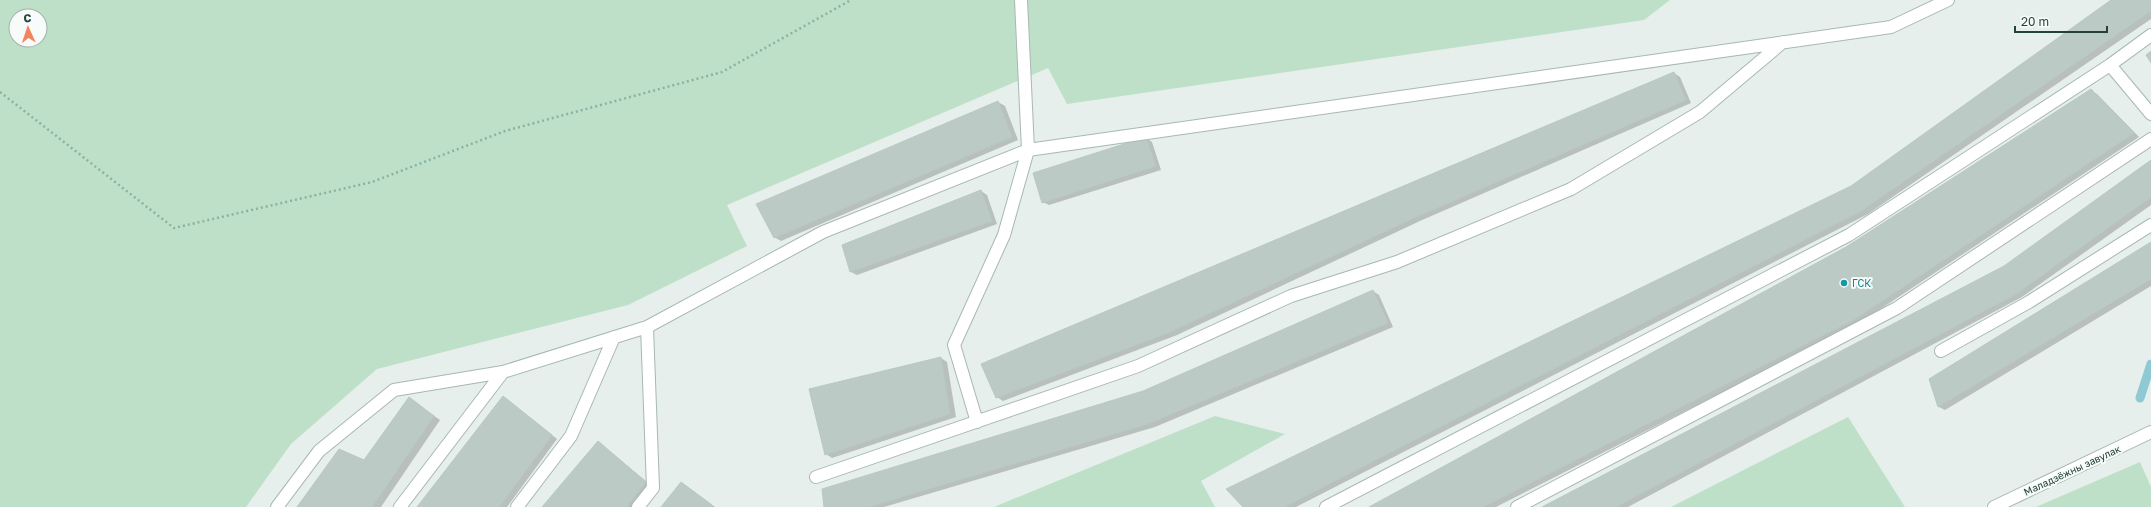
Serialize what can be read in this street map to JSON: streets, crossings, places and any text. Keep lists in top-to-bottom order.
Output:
{
  "streets": {
    "street": ["Маладзёжны завулак"]
  },
  "places": ["ГСК"],
  "scale_bar": "20 m",
  "north": "top"
}
